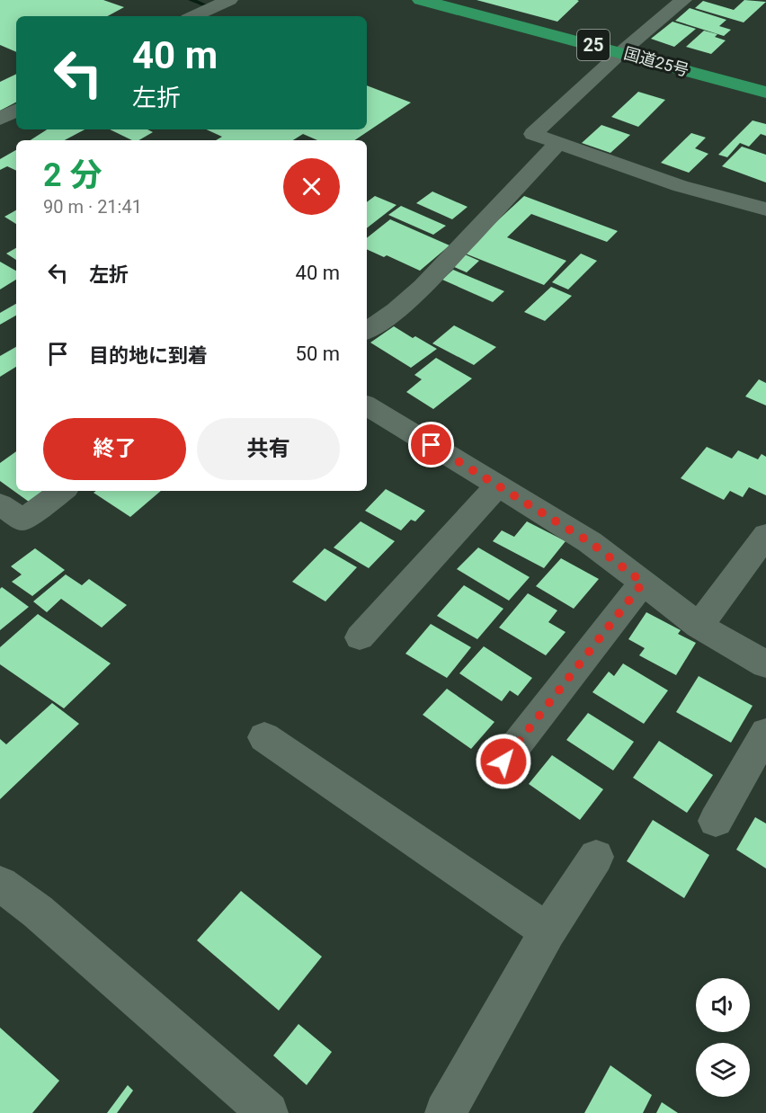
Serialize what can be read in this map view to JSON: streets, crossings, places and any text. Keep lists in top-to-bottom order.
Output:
{
  "streets": {
    "highway": ["25", "国道25号"]
  },
  "page": {
    "turn": ["40 m", "左折"],
    "heading": ["2 分", "90 m · 21:41"],
    "list": [
      {
        "name": "左折",
        "value": "40 m"
      },
      {
        "name": "目的地に到着",
        "value": "50 m"
      }
    ],
    "buttons": ["終了", "共有"]
  }
}
